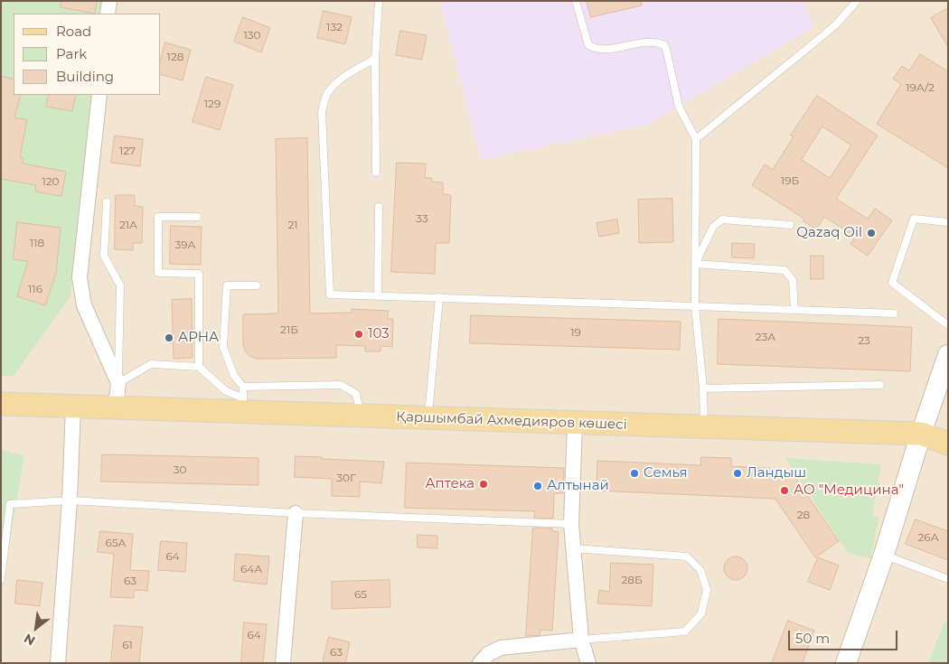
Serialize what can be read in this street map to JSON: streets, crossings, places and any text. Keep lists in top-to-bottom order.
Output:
{
  "streets": {
    "main road": ["Қаршымбай Ахмедияров көшесі"]
  },
  "places": [
    "Qazaq Oil",
    "103",
    "АРНА",
    "Семья",
    "Ландыш",
    "Аптека",
    "Алтынай",
    "АО \"Медицина\""
  ],
  "house_numbers": [
    "132",
    "130",
    "128",
    "19А/2",
    "129",
    "127",
    "19Б",
    "120",
    "33",
    "21А",
    "21",
    "118",
    "39А",
    "116",
    "21Б",
    "19",
    "23А",
    "23",
    "30",
    "30Г",
    "28",
    "26А",
    "65А",
    "64",
    "64А",
    "28Б",
    "63",
    "65",
    "64",
    "61",
    "63"
  ],
  "legend": ["Road", "Park", "Building"],
  "scale_bar": "50 m",
  "north": "bottom left"
}
